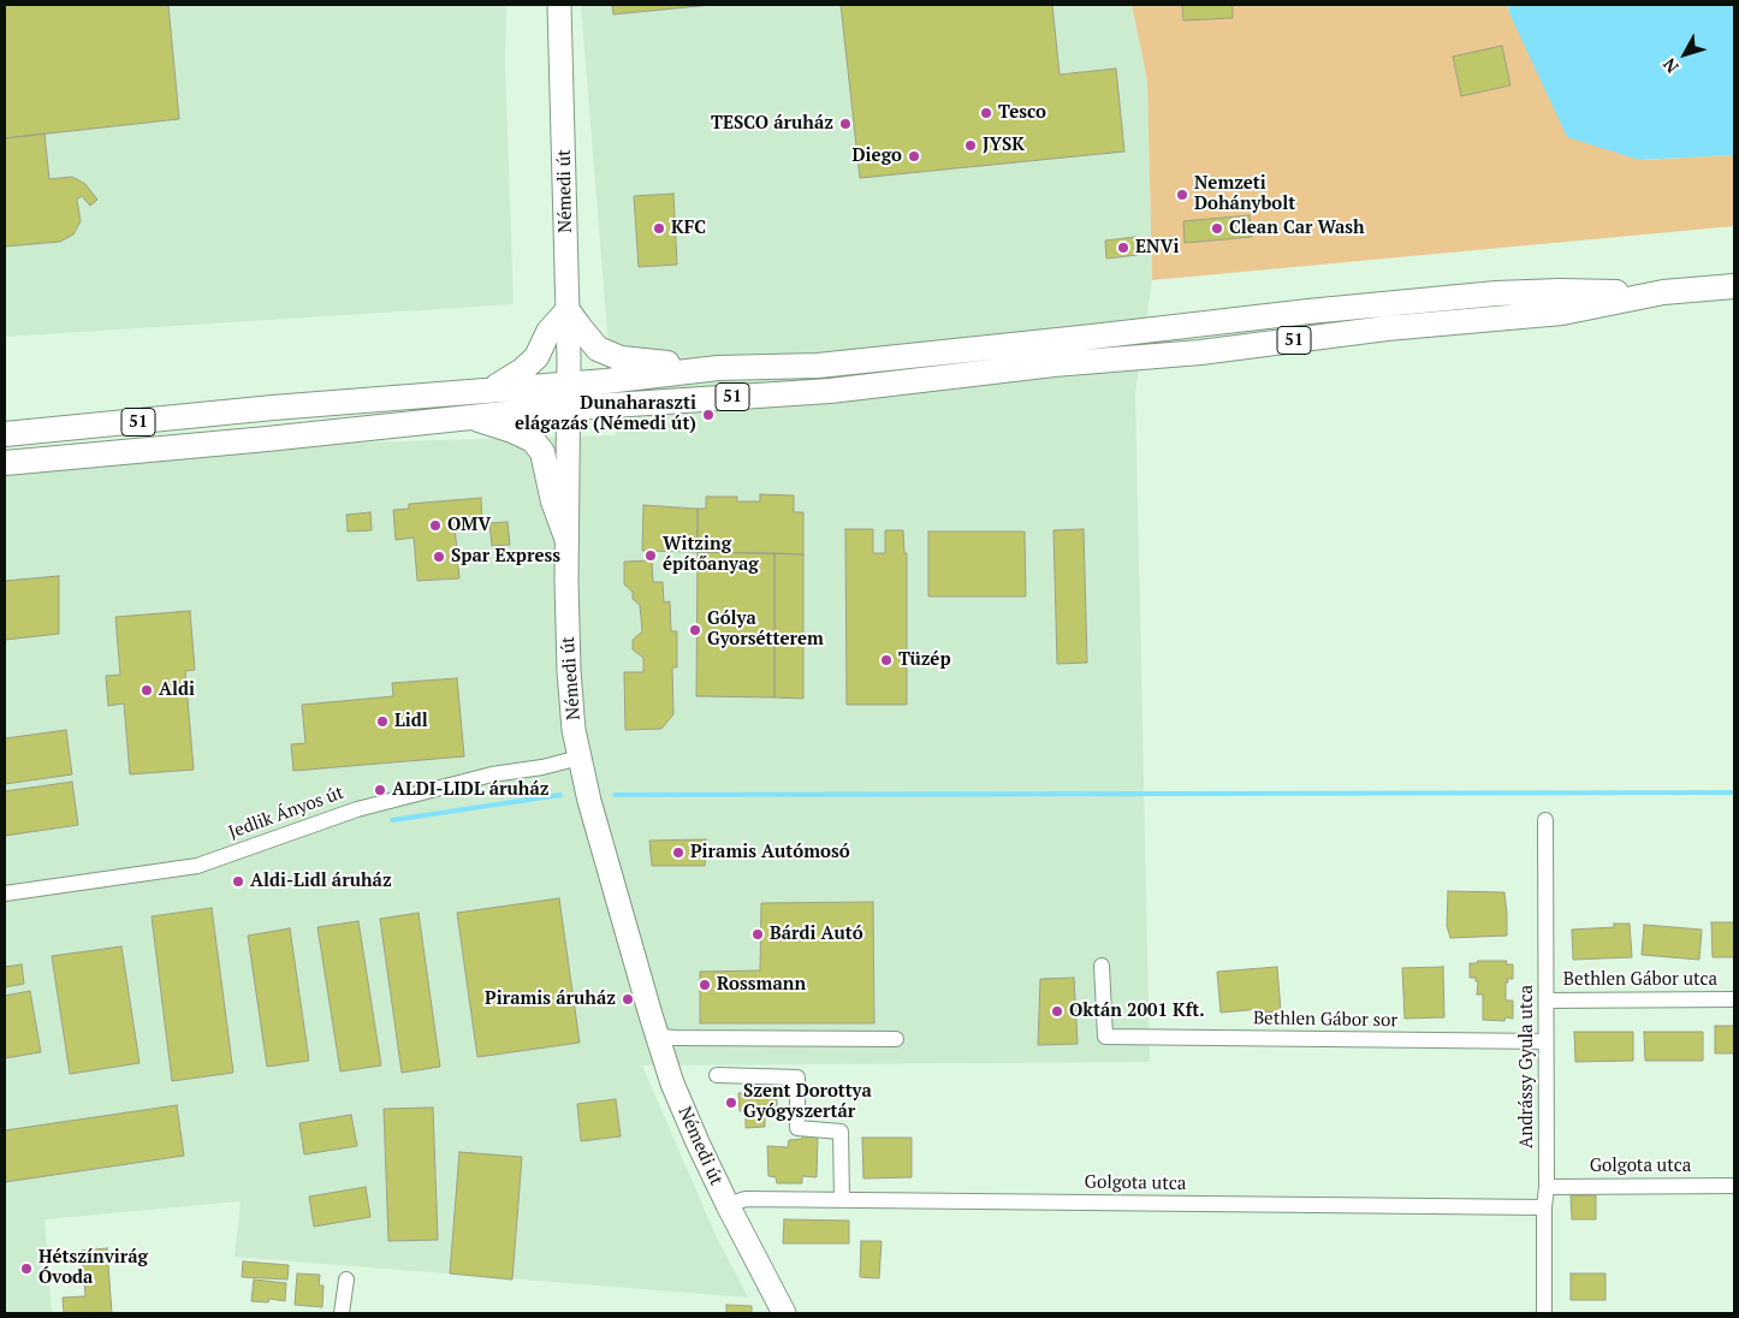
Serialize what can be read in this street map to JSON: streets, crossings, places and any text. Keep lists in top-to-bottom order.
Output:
{
  "streets": {
    "main road": ["Némedi út", "51"],
    "street": [
      "Jedlik Ányos út",
      "Bethlen Gábor utca",
      "Bethlen Gábor sor",
      "Andrássy Gyula utca",
      "Golgota utca"
    ]
  },
  "crossings": [
    ["Némedi út", "51"],
    ["Némedi út", "Jedlik Ányos út"],
    ["Némedi út", "Golgota utca"],
    ["Bethlen Gábor utca", "Andrássy Gyula utca"],
    ["Bethlen Gábor sor", "Andrássy Gyula utca"],
    ["Andrássy Gyula utca", "Golgota utca"]
  ],
  "places": [
    "Tesco",
    "TESCO áruház",
    "JYSK",
    "Diego",
    "Nemzeti Dohánybolt",
    "KFC",
    "Clean Car Wash",
    "ENVi",
    "Dunaharaszti elágazás (Némedi út)",
    "OMV",
    "Witzing építőanyag",
    "Spar Express",
    "Gólya Gyorsétterem",
    "Tüzép",
    "Aldi",
    "Lidl",
    "ALDI-LIDL áruház",
    "Piramis Autómosó",
    "Aldi-Lidl áruház",
    "Bárdi Autó",
    "Rossmann",
    "Piramis áruház",
    "Oktán 2001 Kft.",
    "Szent Dorottya Gyógyszertár",
    "Hétszínvirág Óvoda"
  ],
  "north": "bottom left"
}
